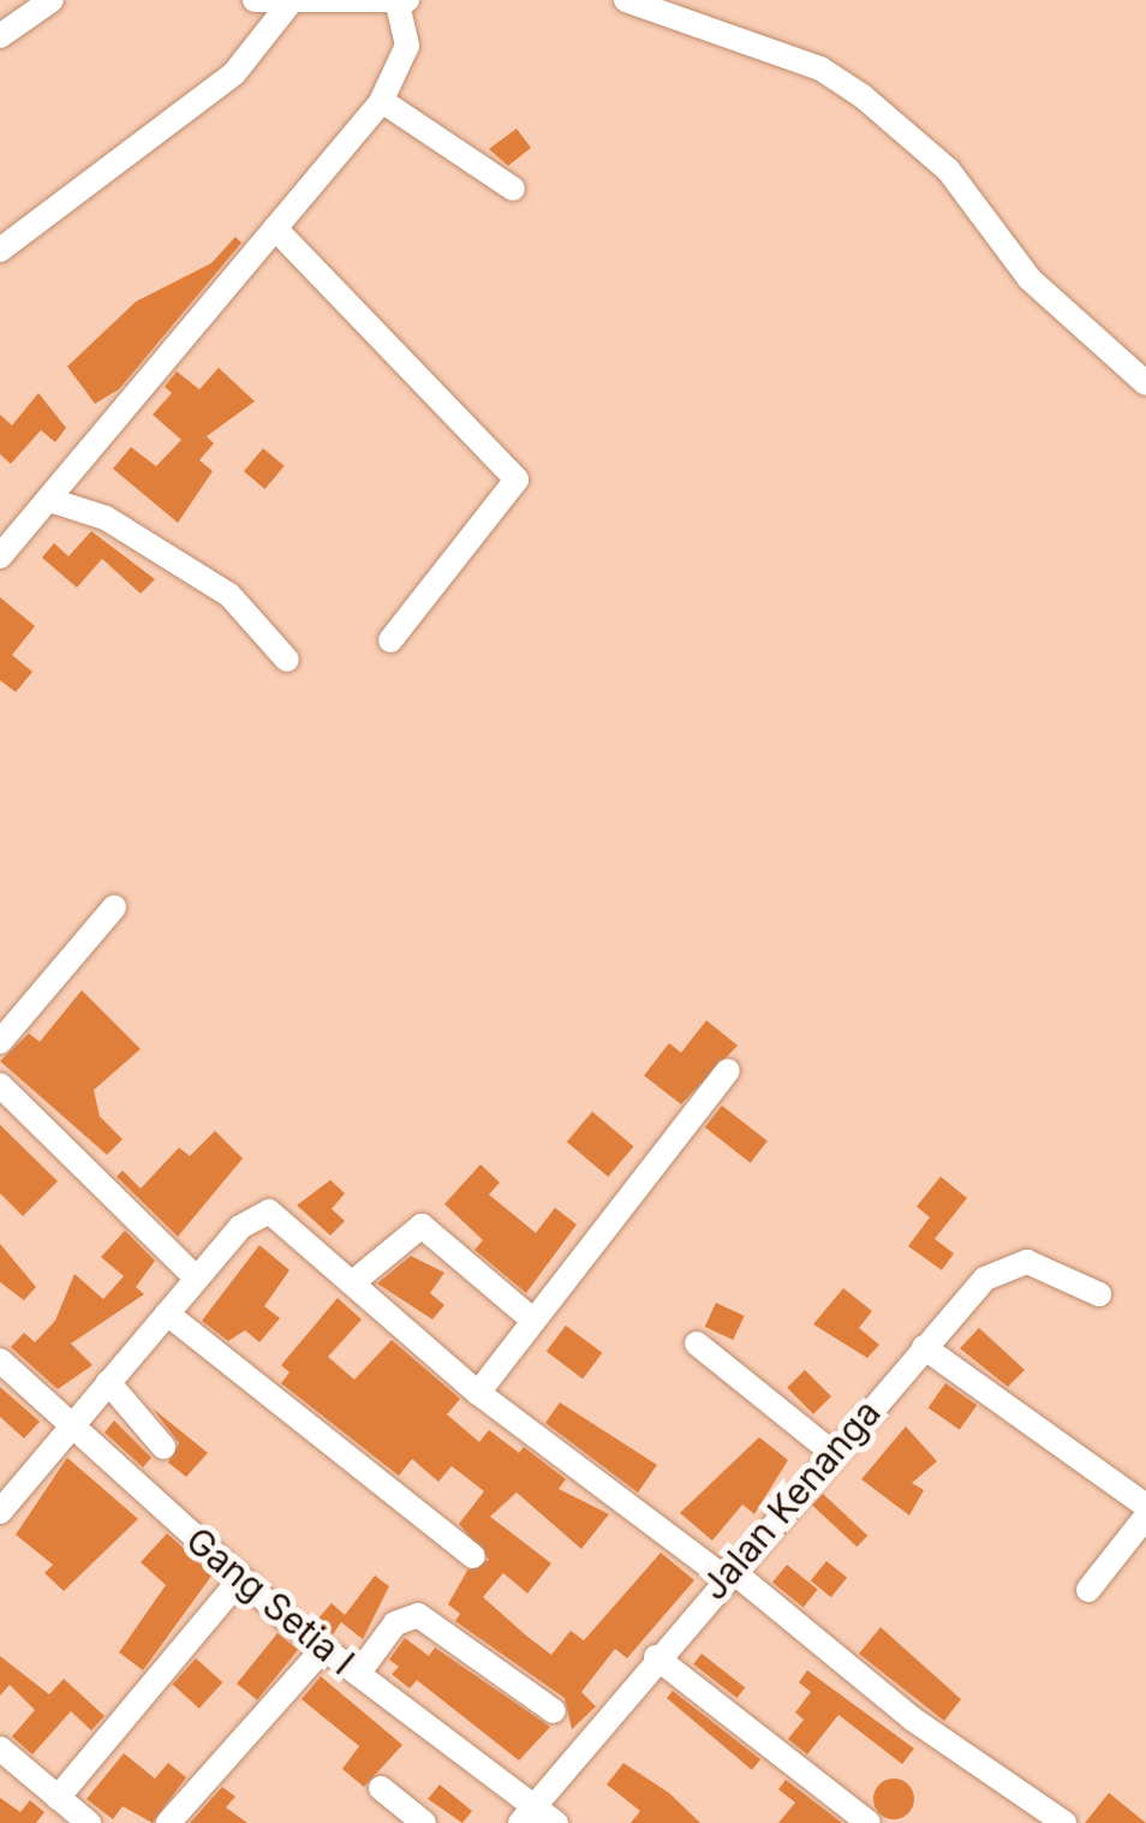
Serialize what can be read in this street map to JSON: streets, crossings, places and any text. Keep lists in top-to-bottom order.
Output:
{
  "streets": {
    "street": ["Jalan Kenanga", "Gang Setia I"]
  },
  "crossings": [
    ["Jalan Kenanga", "Gang Setia I"]
  ]
}
